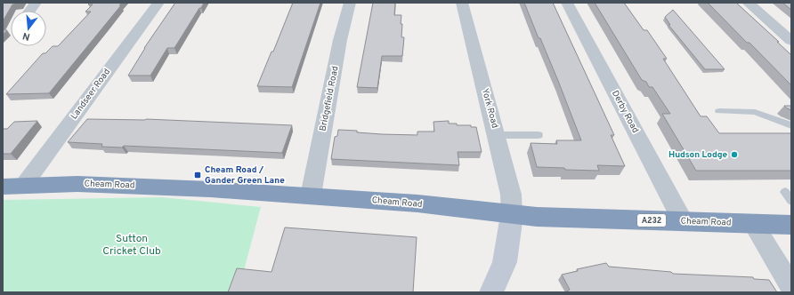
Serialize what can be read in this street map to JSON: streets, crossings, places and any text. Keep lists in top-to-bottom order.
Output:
{
  "streets": {
    "highway": ["Cheam Road", "A232"],
    "street": [
      "Landseer Road",
      "Bridgefield Road",
      "York Road",
      "Derby Road"
    ]
  },
  "crossings": [
    ["Landseer Road", "Cheam Road"],
    ["Bridgefield Road", "Cheam Road"],
    ["York Road", "Cheam Road"],
    ["Derby Road", "Cheam Road"]
  ],
  "parks": ["Sutton Cricket Club"],
  "places": {
    "other": ["Hudson Lodge"],
    "transit": ["Cheam Road / Gander Green Lane"]
  },
  "north": "bottom"
}
